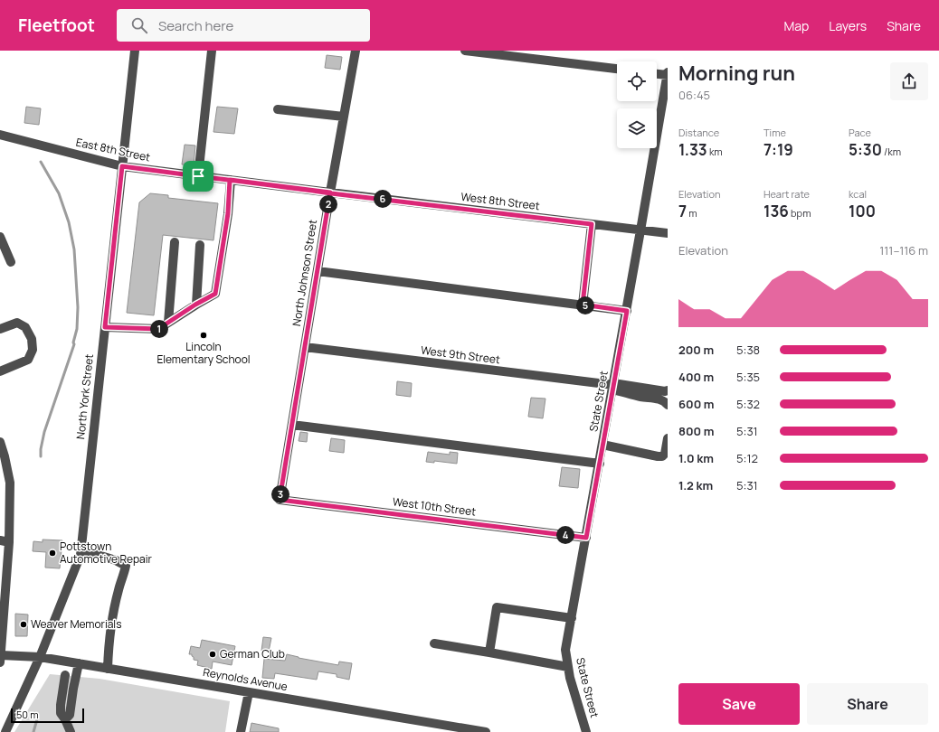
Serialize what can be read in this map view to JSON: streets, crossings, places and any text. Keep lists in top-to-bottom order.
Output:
{
  "streets": {
    "street": [
      "East 8th Street",
      "West 8th Street",
      "North Johnson Street",
      "West 9th Street",
      "North York Street",
      "State Street",
      "West 10th Street",
      "Reynolds Avenue"
    ]
  },
  "crossings": [
    ["East 8th Street", "West 8th Street"],
    ["East 8th Street", "North Johnson Street"],
    ["East 8th Street", "North York Street"],
    ["West 8th Street", "North Johnson Street"],
    ["West 8th Street", "State Street"],
    ["North Johnson Street", "West 9th Street"],
    ["North Johnson Street", "West 10th Street"],
    ["West 9th Street", "State Street"],
    ["North York Street", "Reynolds Avenue"],
    ["State Street", "West 10th Street"]
  ],
  "places": [
    "Lincoln Elementary School",
    "Pottstown Automotive Repair",
    "Weaver Memorials",
    "German Club"
  ],
  "scale_bar": "50 m",
  "page": {
    "header": "Fleetfoot",
    "search": "Search here",
    "nav": ["Map", "Layers", "Share"],
    "heading": ["Morning run", "06:45"],
    "stats": [
      ["Distance", "1.33 km"],
      ["Time", "7:19"],
      ["Pace", "5:30 /km"],
      ["Elevation", "7 m"],
      ["Heart rate", "136 bpm"],
      ["kcal", "100"]
    ],
    "pins": [
      "6",
      "2",
      "5",
      "1",
      "3",
      "4"
    ],
    "chart": ["Elevation", "111–116 m"],
    "list": [
      {
        "name": "200 m",
        "note": "5:38"
      },
      {
        "name": "400 m",
        "note": "5:35"
      },
      {
        "name": "600 m",
        "note": "5:32"
      },
      {
        "name": "800 m",
        "note": "5:31"
      },
      {
        "name": "1.0 km",
        "note": "5:12"
      },
      {
        "name": "1.2 km",
        "note": "5:31"
      }
    ],
    "buttons": ["Save", "Share"],
    "scale": "50 m"
  }
}
